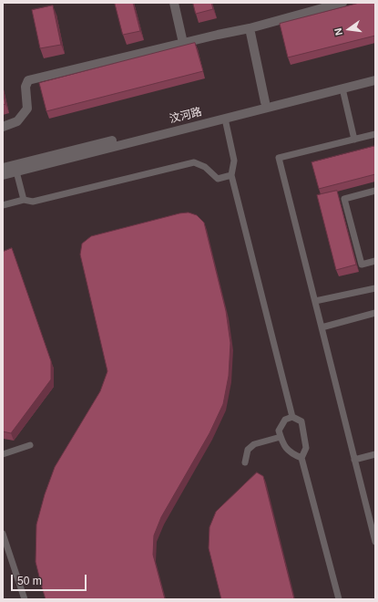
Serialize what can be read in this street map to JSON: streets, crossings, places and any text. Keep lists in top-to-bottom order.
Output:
{
  "streets": {
    "street": ["汶河路"]
  },
  "scale_bar": "50 m",
  "north": "left"
}
